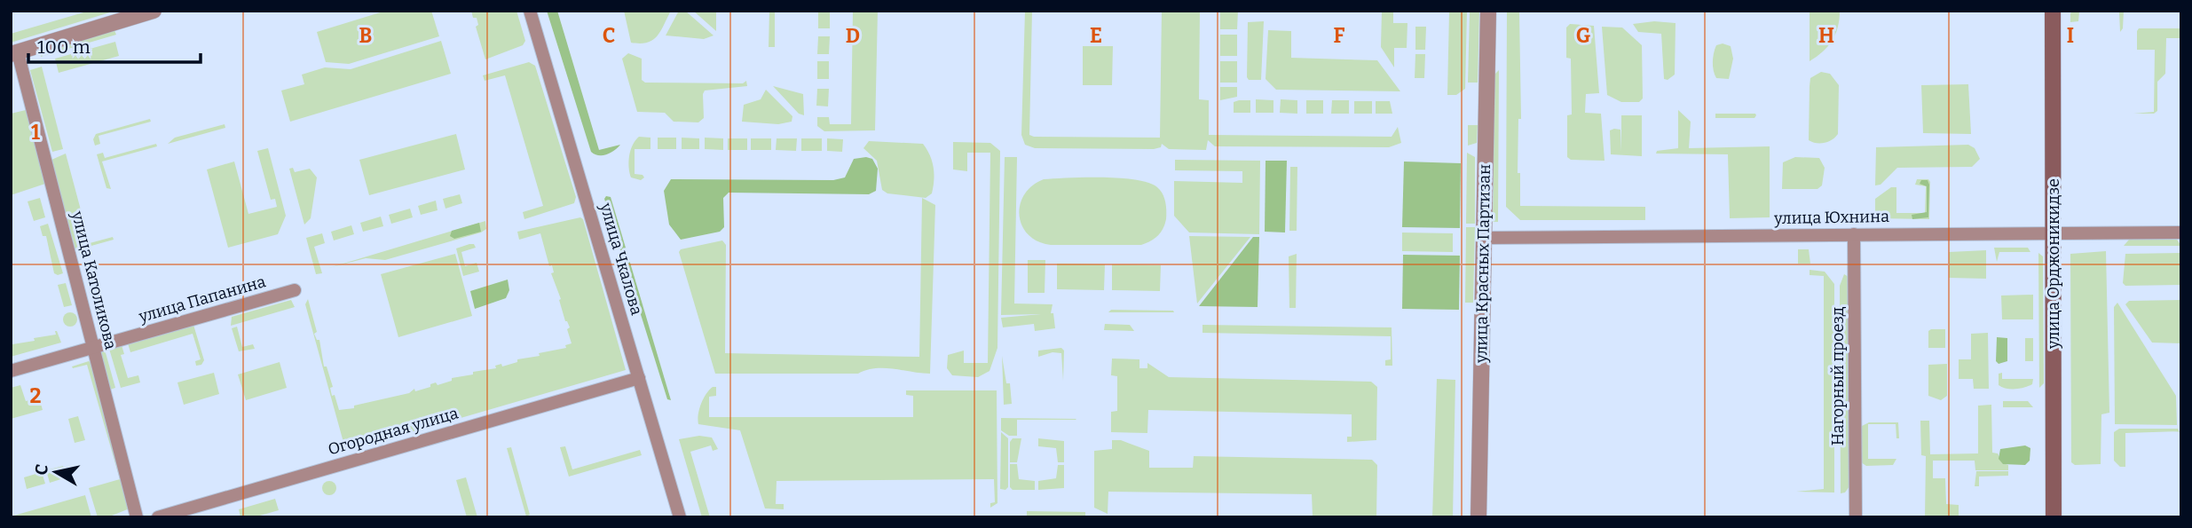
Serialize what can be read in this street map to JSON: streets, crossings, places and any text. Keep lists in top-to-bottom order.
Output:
{
  "streets": {
    "main road": ["улица Орджоникидзе"],
    "street": [
      "улица Юхнина",
      "улица Чкалова",
      "улица Красных Партизан",
      "улица Католикова",
      "улица Папанина",
      "Нагорный проезд",
      "Огородная улица"
    ]
  },
  "crossings": [
    ["улица Юхнина", "улица Красных Партизан"],
    ["улица Юхнина", "улица Орджоникидзе"],
    ["улица Юхнина", "Нагорный проезд"],
    ["улица Чкалова", "Огородная улица"],
    ["улица Католикова", "улица Папанина"]
  ],
  "scale_bar": "100 m",
  "north": "left",
  "grid": {
    "columns": [
      "B",
      "C",
      "D",
      "E",
      "F",
      "G",
      "H",
      "I"
    ],
    "rows": ["1", "2"]
  }
}
